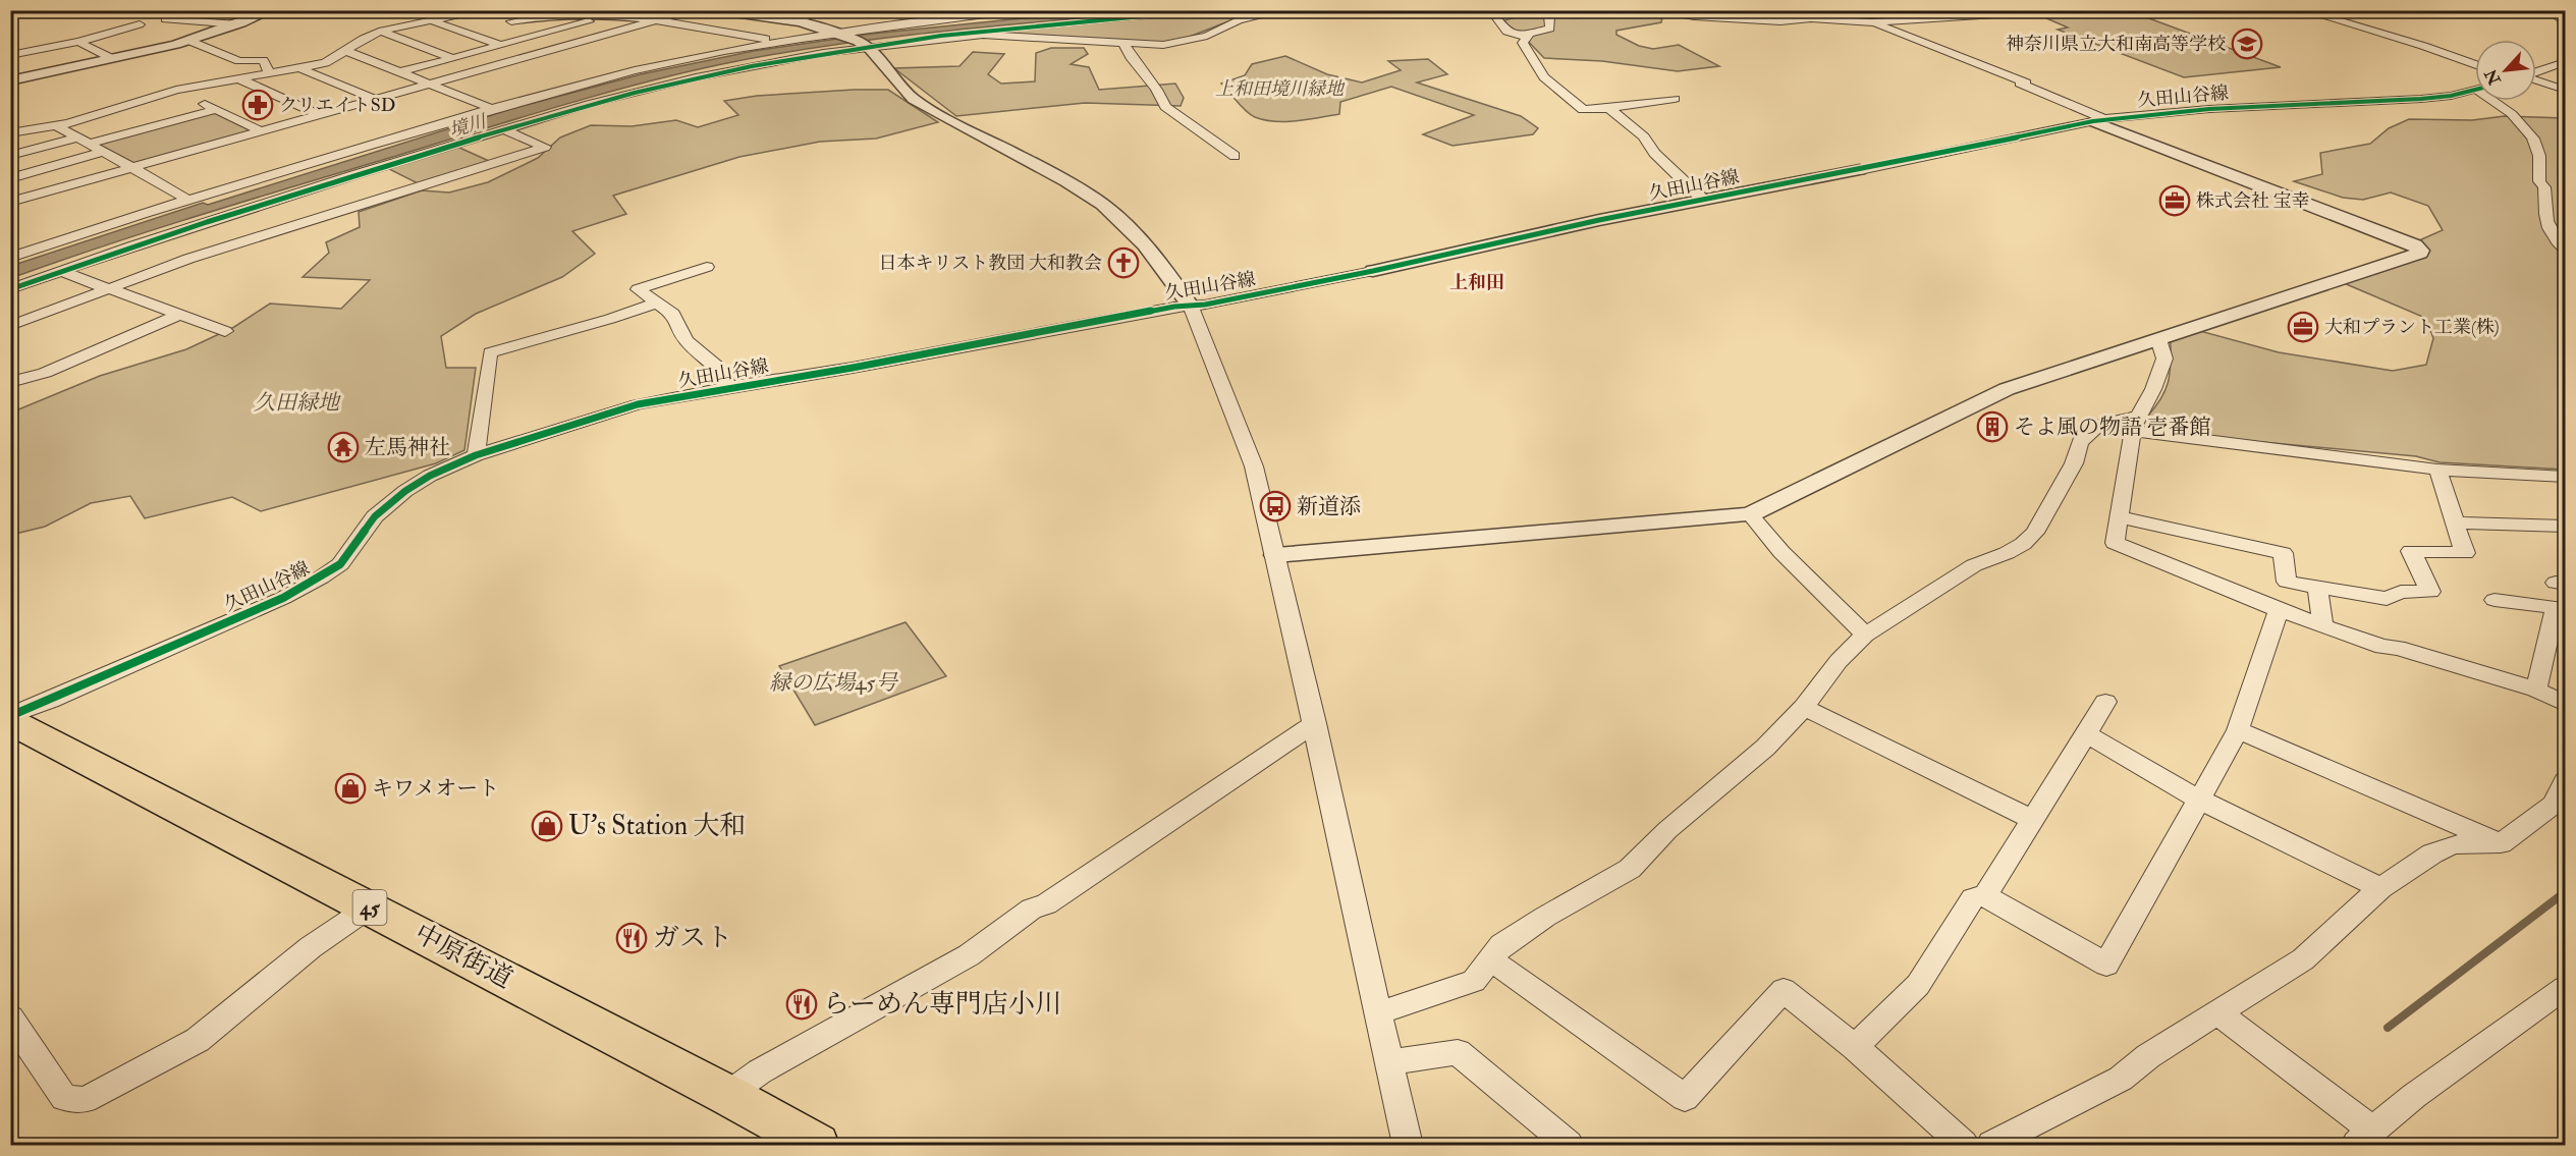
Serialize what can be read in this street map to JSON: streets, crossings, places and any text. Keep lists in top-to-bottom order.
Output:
{
  "streets": {
    "main road": ["45", "中原街道"],
    "street": ["久田山谷線"]
  },
  "districts": ["上和田"],
  "water": ["境川"],
  "parks": ["上和田境川緑地", "久田緑地", "緑の広場45号"],
  "places": {
    "school or university": ["神奈川県立大和南高等学校"],
    "pharmacy": ["クリエイトSD"],
    "office": ["株式会社 宝幸", "大和プラント工業(株)"],
    "church": ["日本キリスト教団 大和教会"],
    "building": ["そよ風の物語 壱番館"],
    "temple": ["左馬神社"],
    "bus stop": ["新道添"],
    "shop": ["キワメオート", "U’s Station 大和"],
    "restaurant": ["ガスト", "らーめん専門店小川"]
  },
  "north": "bottom left"
}
